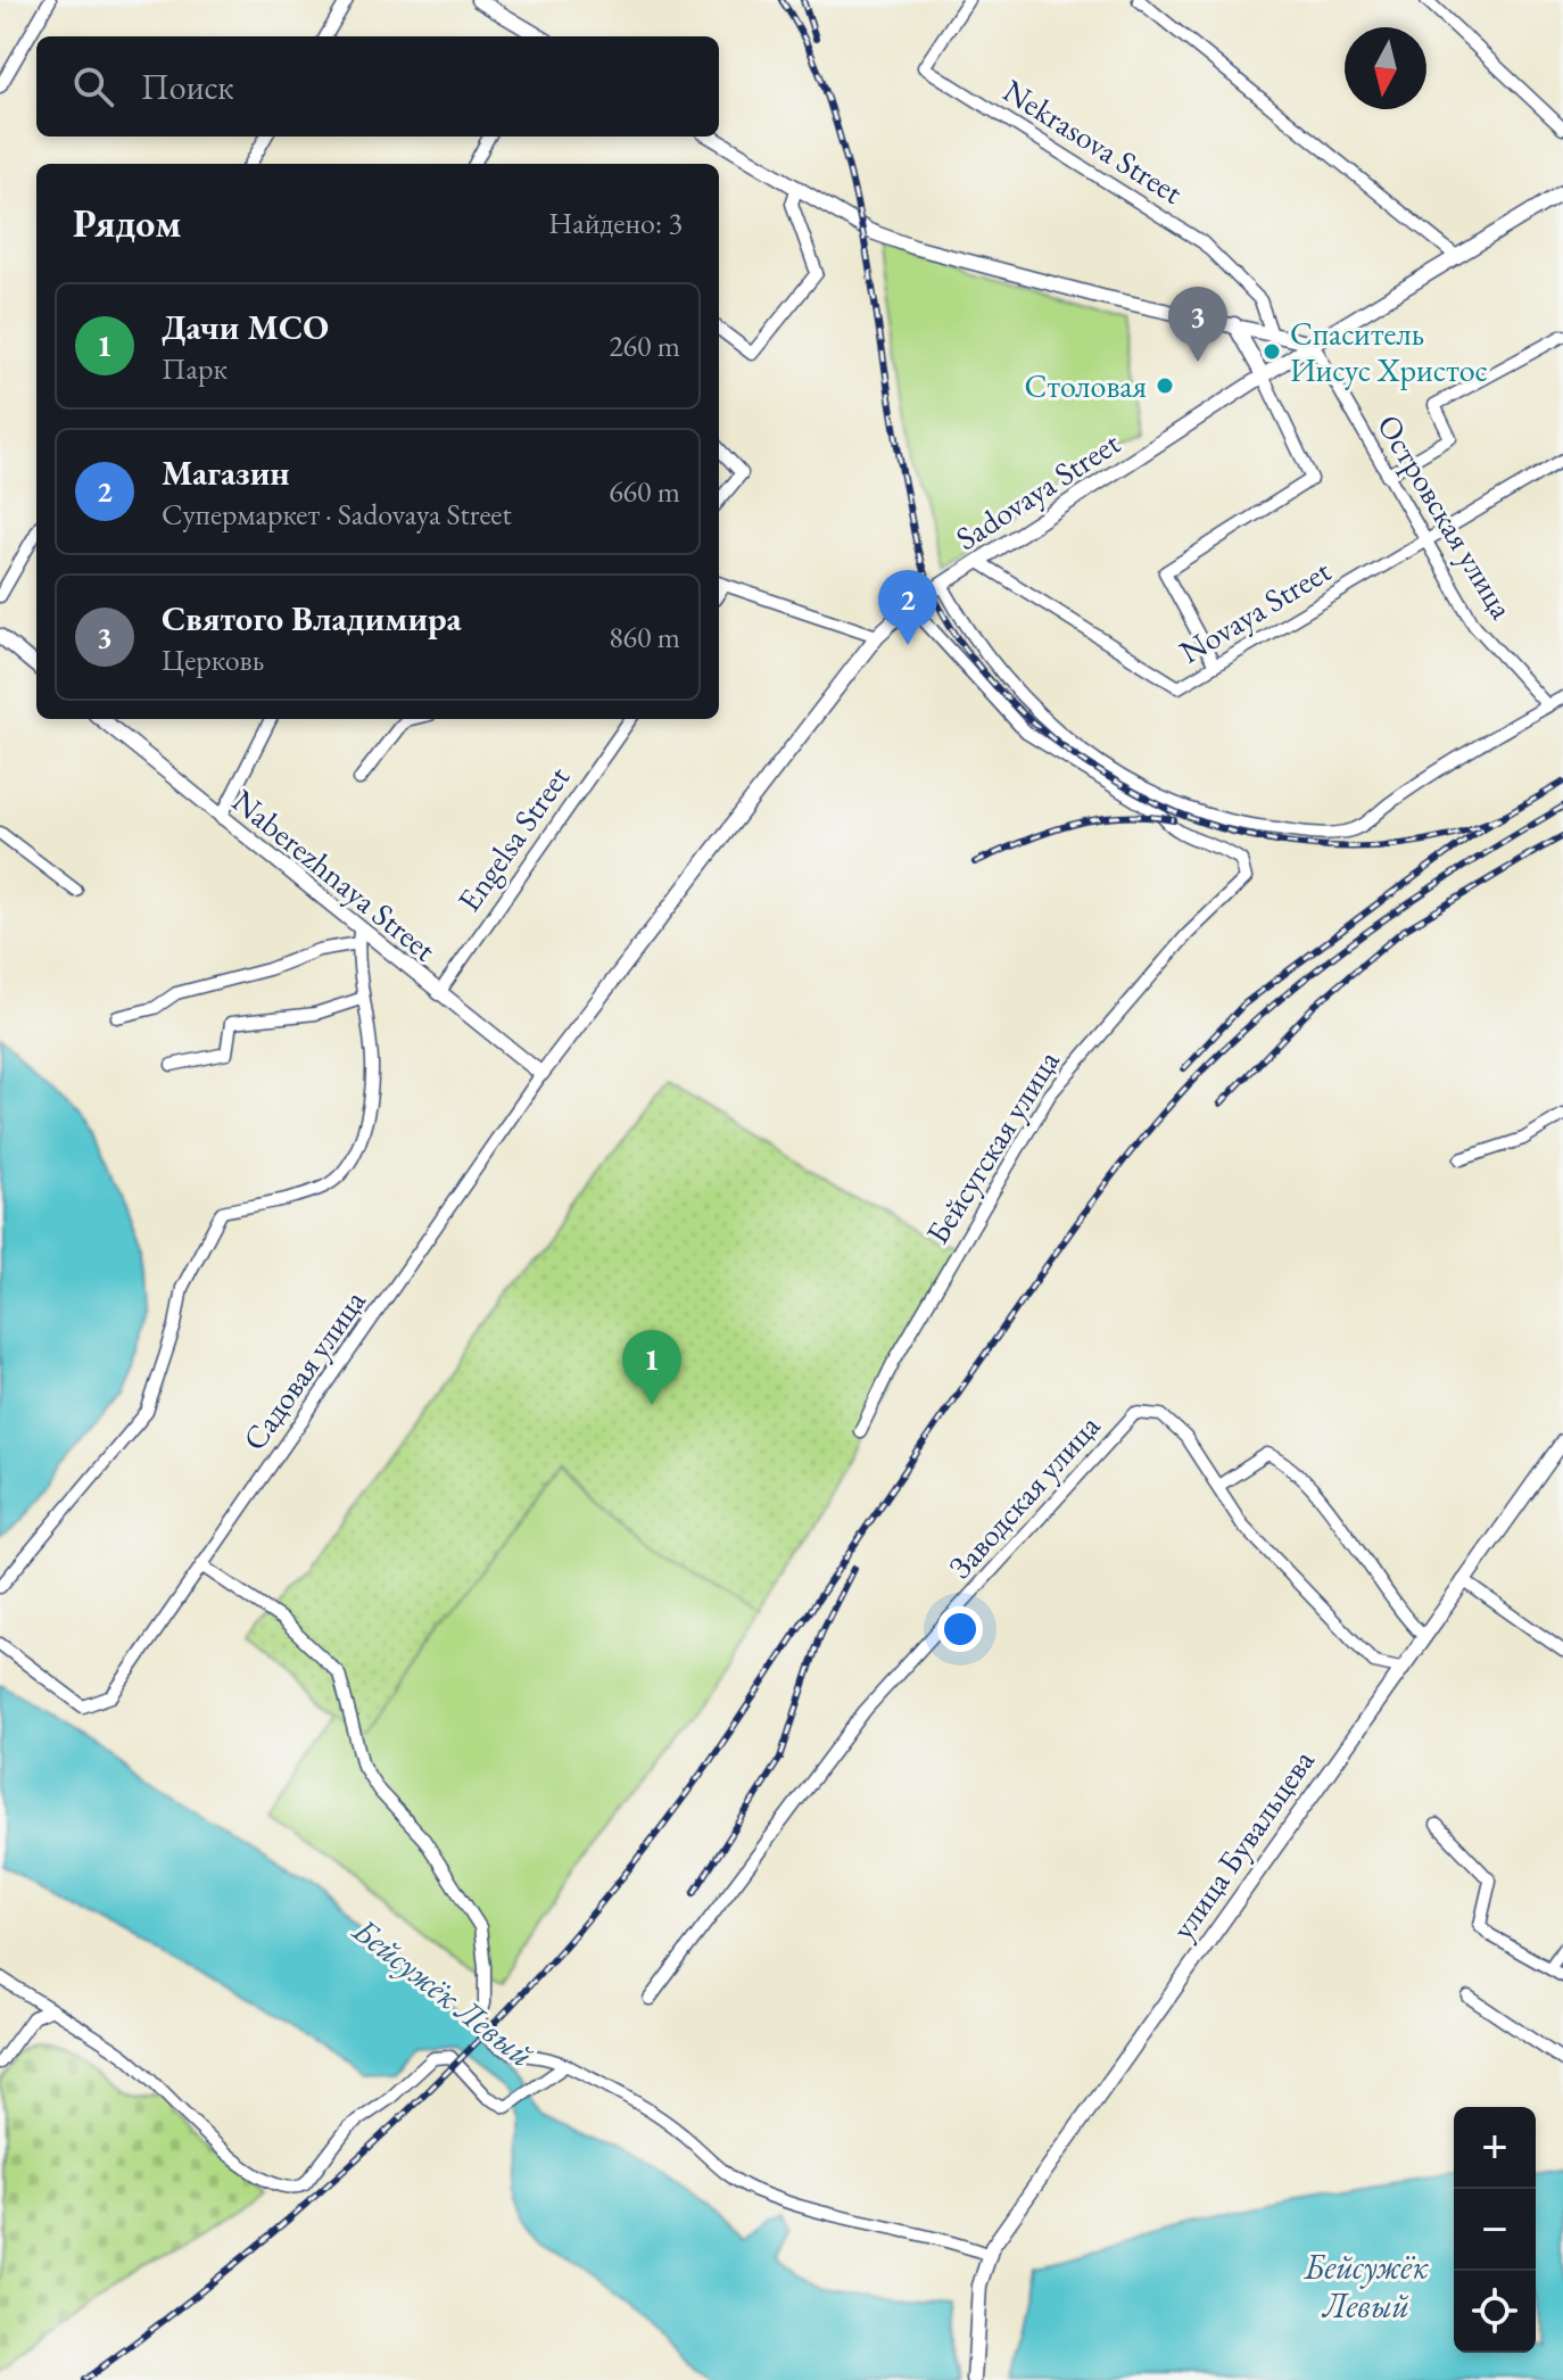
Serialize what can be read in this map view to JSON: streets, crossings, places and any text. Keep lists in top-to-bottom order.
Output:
{
  "streets": {
    "street": [
      "Nekrasova Street",
      "Sadovaya Street",
      "Островская улица",
      "Novaya Street",
      "Engelsa Street",
      "Naberezhnaya Street",
      "Бейсугская улица",
      "Садовая улица",
      "Заводская улица",
      "улица Бувальцева"
    ]
  },
  "crossings": [
    ["Sadovaya Street", "Островская улица"],
    ["Sadovaya Street", "Novaya Street"],
    ["Sadovaya Street", "Naberezhnaya Street"],
    ["Sadovaya Street", "Бейсугская улица"],
    ["Sadovaya Street", "Садовая улица"],
    ["Островская улица", "Novaya Street"],
    ["Engelsa Street", "Naberezhnaya Street"],
    ["Naberezhnaya Street", "Садовая улица"],
    ["Заводская улица", "улица Бувальцева"]
  ],
  "water": ["Бейсужёк Левый"],
  "places": ["Спаситель Иисус Христос", "Столовая"],
  "north": "bottom",
  "page": {
    "search": "Поиск",
    "heading": ["Рядом", "Найдено: 3"],
    "list": [
      {
        "mark": "1",
        "name": "Дачи МСО",
        "note": "Парк",
        "value": "260 m"
      },
      {
        "mark": "2",
        "name": "Магазин",
        "note": "Супермаркет · Sadovaya Street",
        "value": "660 m"
      },
      {
        "mark": "3",
        "name": "Святого Владимира",
        "note": "Церковь",
        "value": "860 m"
      }
    ],
    "pins": ["3", "2", "1"],
    "map_buttons": ["+", "−"]
  }
}
